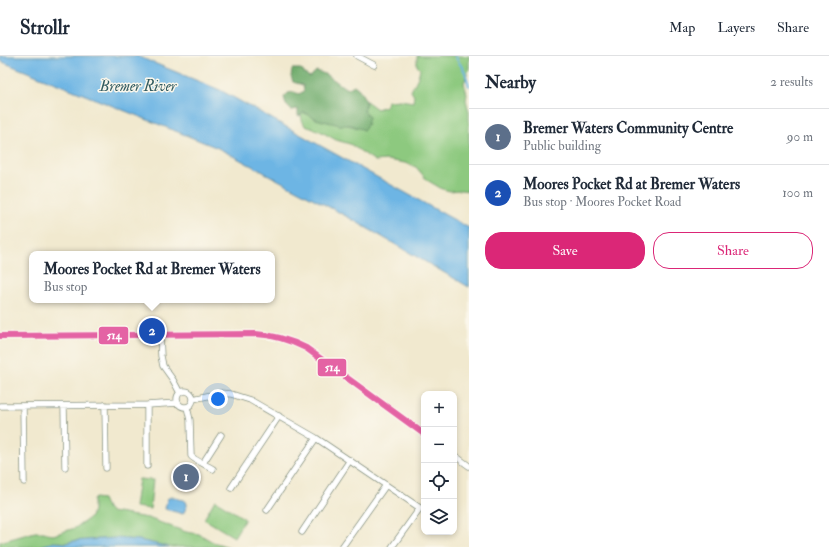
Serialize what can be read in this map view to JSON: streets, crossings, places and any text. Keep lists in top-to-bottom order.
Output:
{
  "water": ["Bremer River"],
  "lines": ["transit line 514"],
  "page": {
    "header": "Strollr",
    "nav": ["Map", "Layers", "Share"],
    "heading": ["Nearby", "2 results"],
    "list": [
      {
        "mark": "1",
        "name": "Bremer Waters Community Centre",
        "note": "Public building",
        "value": "90 m"
      },
      {
        "mark": "2",
        "name": "Moores Pocket Rd at Bremer Waters",
        "note": "Bus stop · Moores Pocket Road",
        "value": "100 m"
      }
    ],
    "buttons": ["Save", "Share"],
    "popup": ["Moores Pocket Rd at Bremer Waters", "Bus stop"],
    "pins": ["2", "1"],
    "map_buttons": ["+", "−"]
  }
}
